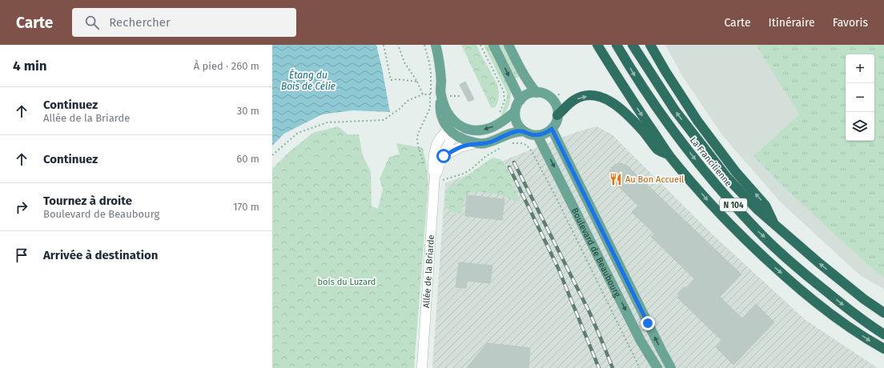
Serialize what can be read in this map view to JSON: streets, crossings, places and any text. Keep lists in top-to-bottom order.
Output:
{
  "streets": {
    "highway": ["La Francilienne", "N 104"],
    "main road": ["Boulevard de Beaubourg"],
    "street": ["Allée de la Briarde"]
  },
  "water": ["Étang du Bois de Célie"],
  "parks": ["bois du Luzard"],
  "places": {
    "restaurant": ["Au Bon Accueil"]
  },
  "page": {
    "header": "Carte",
    "search": "Rechercher",
    "nav": ["Carte", "Itinéraire", "Favoris"],
    "heading": ["4 min", "À pied · 260 m"],
    "map_buttons": ["+", "−"],
    "list": [
      ["Continuez", "Allée de la Briarde", "30 m"],
      ["Continuez", "60 m"],
      ["Tournez à droite", "Boulevard de Beaubourg", "170 m"],
      "Arrivée à destination"
    ]
  }
}
